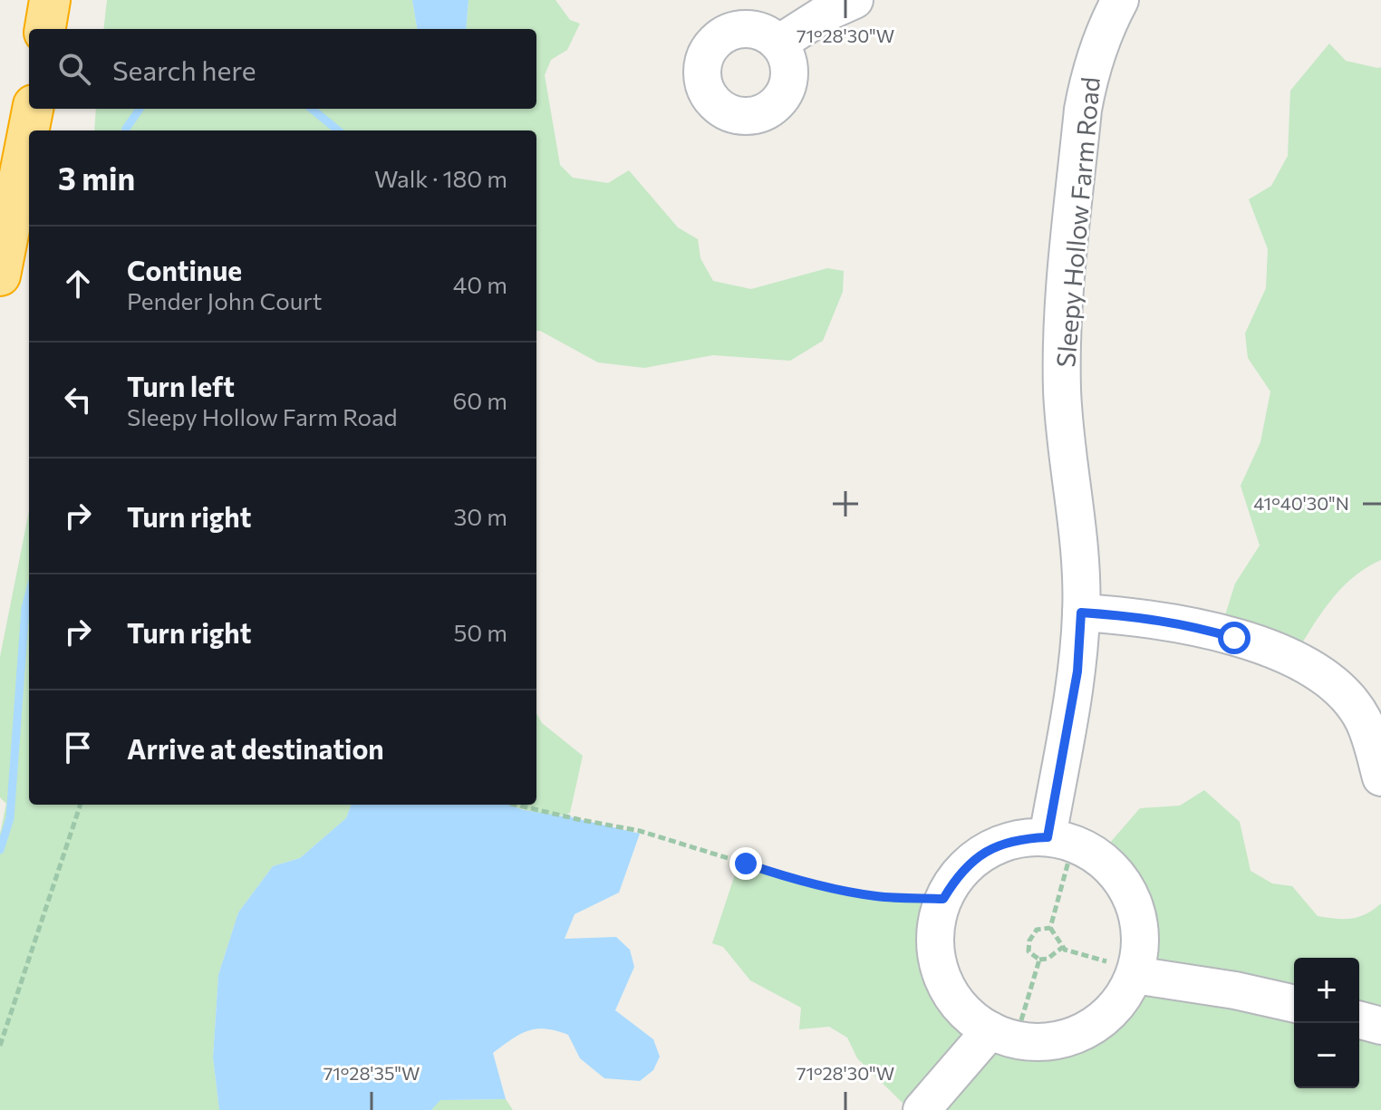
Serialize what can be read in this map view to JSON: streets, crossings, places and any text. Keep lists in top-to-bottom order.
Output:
{
  "streets": {
    "street": ["Sleepy Hollow Farm Road"]
  },
  "page": {
    "search": "Search here",
    "heading": ["3 min", "Walk · 180 m"],
    "list": [
      ["Continue", "Pender John Court", "40 m"],
      ["Turn left", "Sleepy Hollow Farm Road", "60 m"],
      ["Turn right", "30 m"],
      ["Turn right", "50 m"],
      "Arrive at destination"
    ],
    "map_buttons": ["+", "−"]
  },
  "coordinates": ["71°28'30\"W", "41°40'30\"N", "71°28'35\"W"]
}
